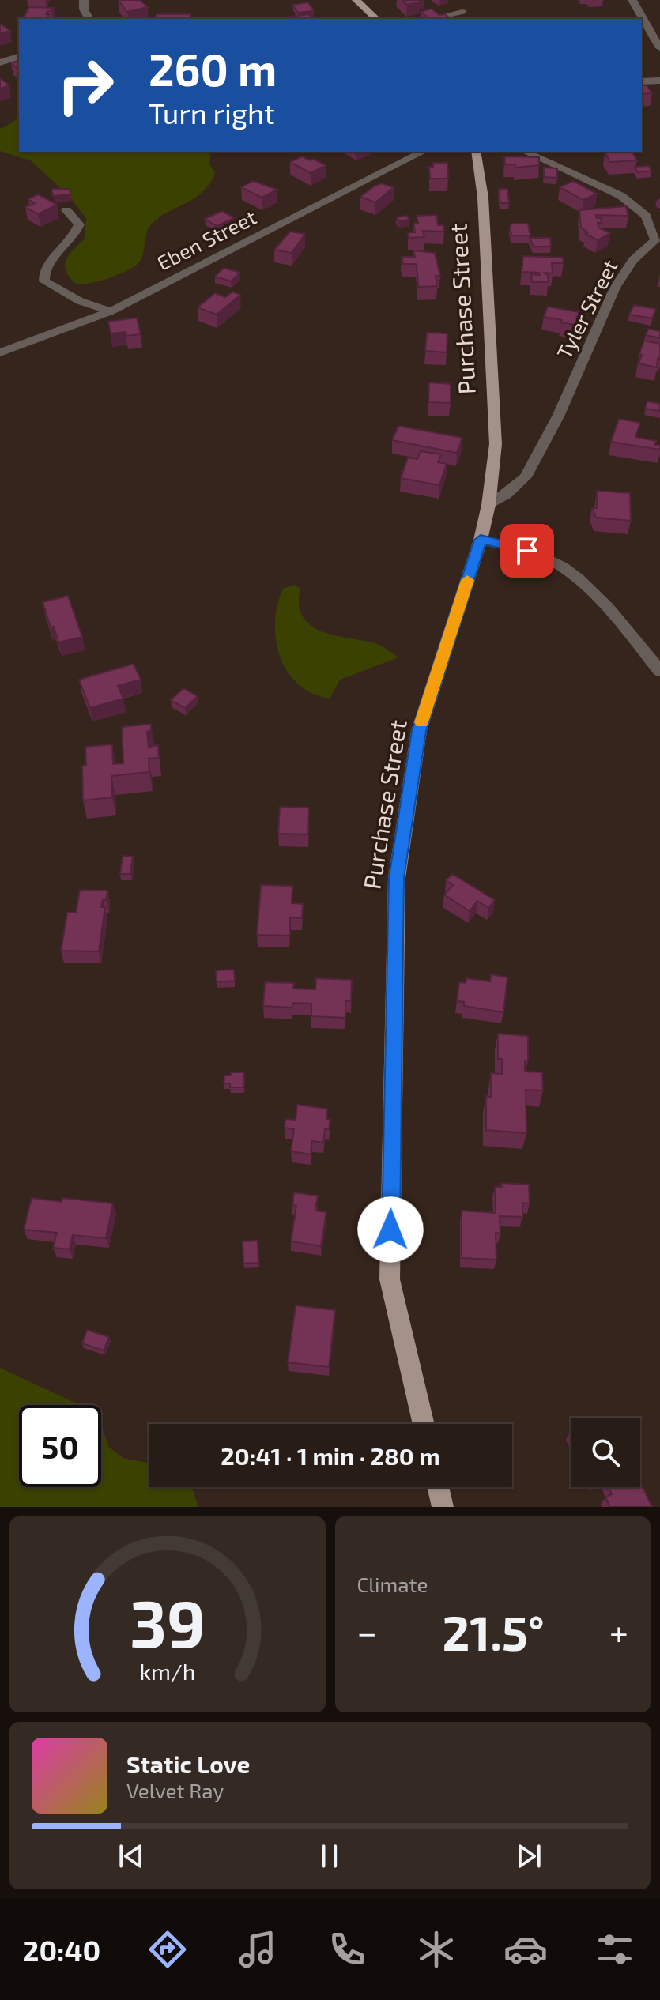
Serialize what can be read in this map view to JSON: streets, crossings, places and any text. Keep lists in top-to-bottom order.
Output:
{
  "streets": {
    "main road": ["Purchase Street"],
    "street": ["Eben Street", "Tyler Street"]
  },
  "crossings": [
    ["Purchase Street", "Tyler Street"]
  ],
  "page": {
    "turn": ["260 m", "Turn right"],
    "limit": "50",
    "trip": "20:41 · 1 min · 280 m",
    "tile": "Climate",
    "heat": ["−", "21.5°", "+"],
    "song": ["Static Love", "Velvet Ray"],
    "tabs": "20:40",
    "gauge": ["39", "km/h"]
  }
}
